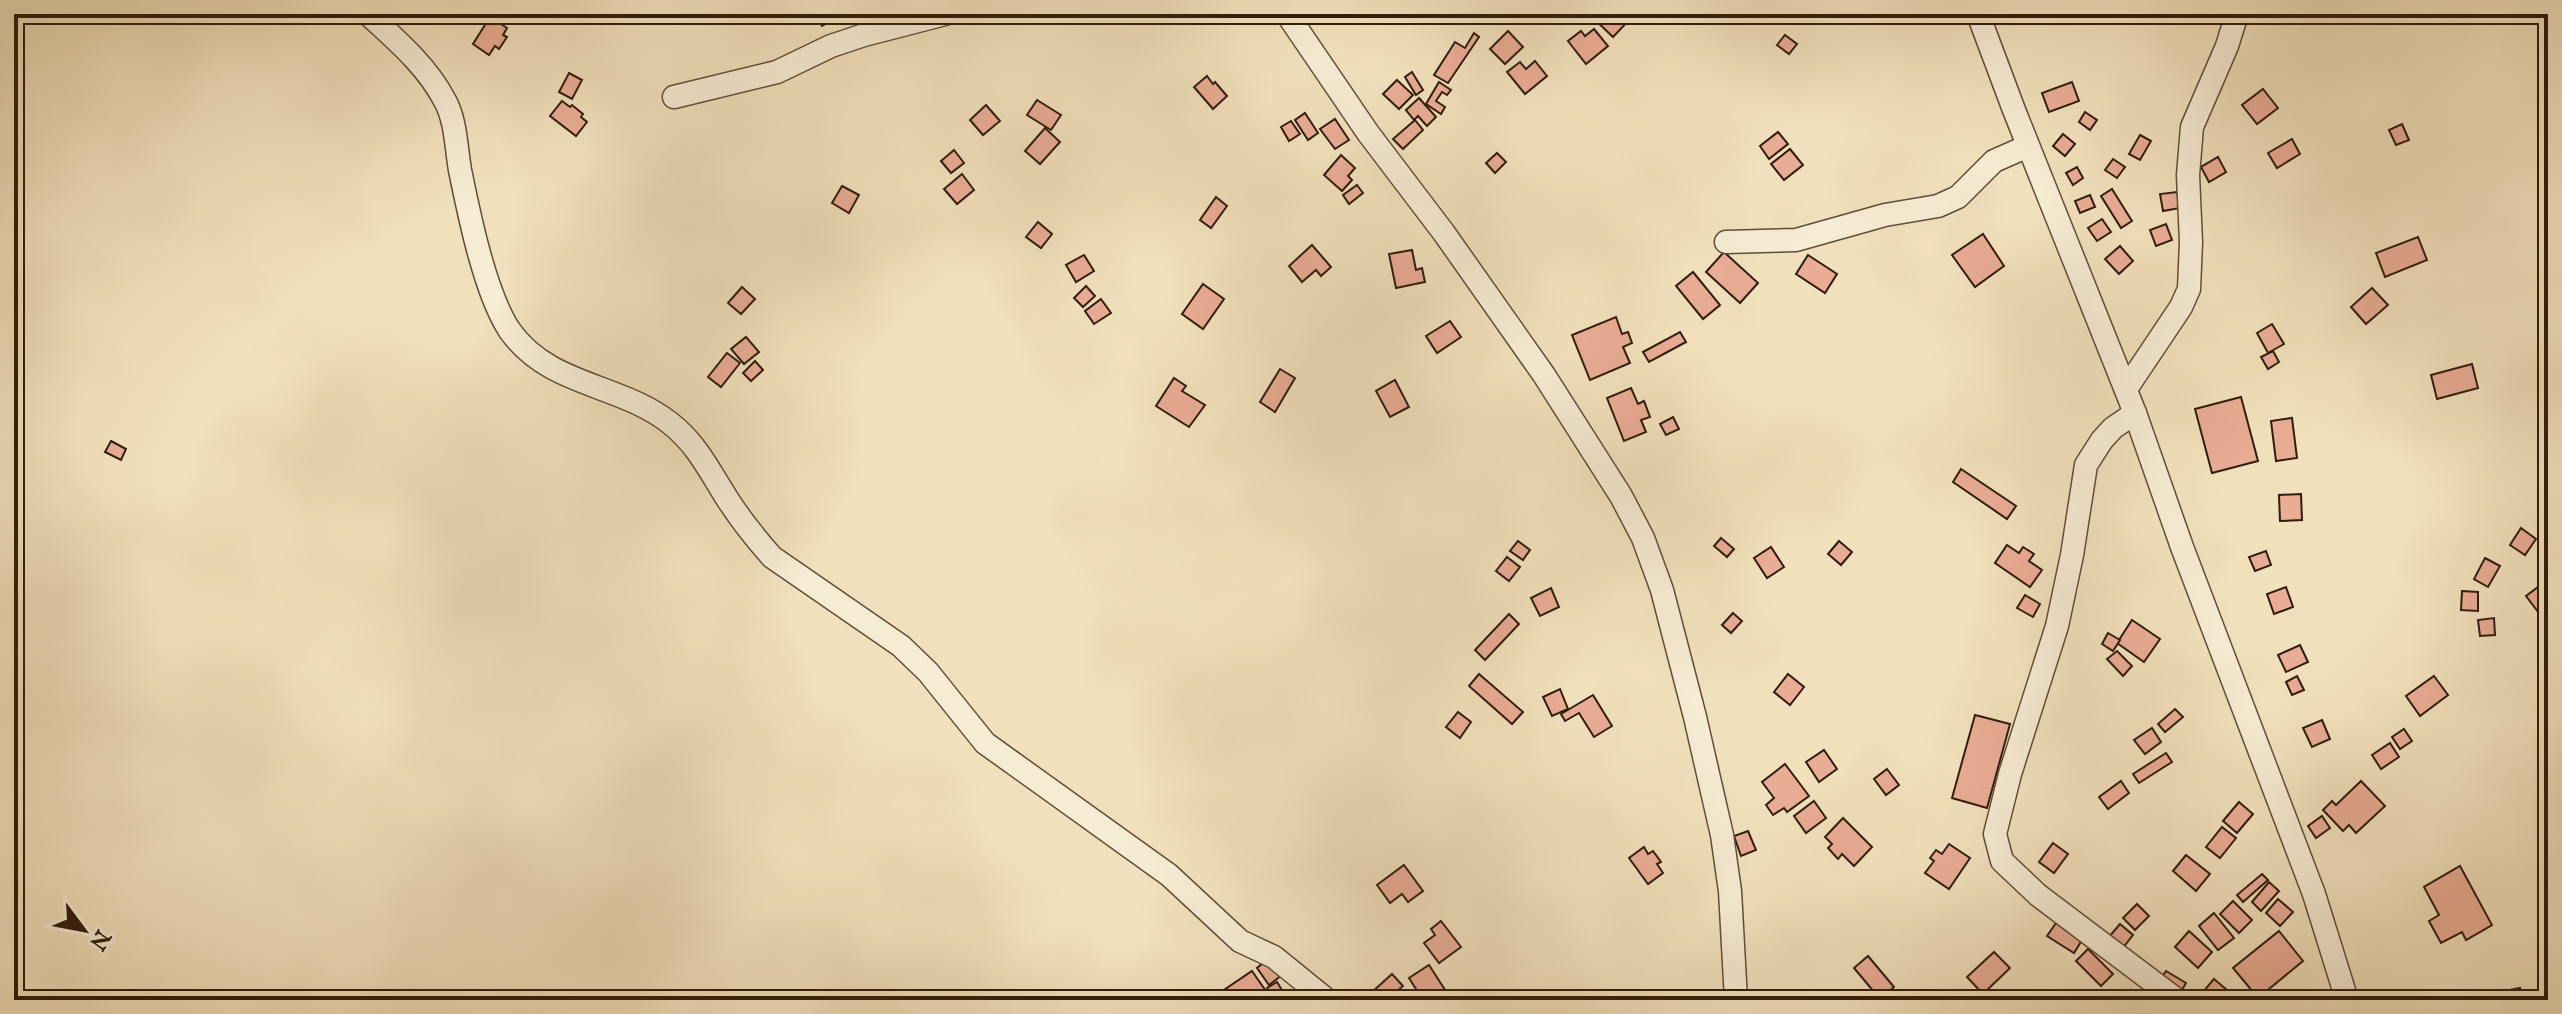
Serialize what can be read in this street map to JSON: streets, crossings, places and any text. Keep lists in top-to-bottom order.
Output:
{
  "north": "bottom right"
}
